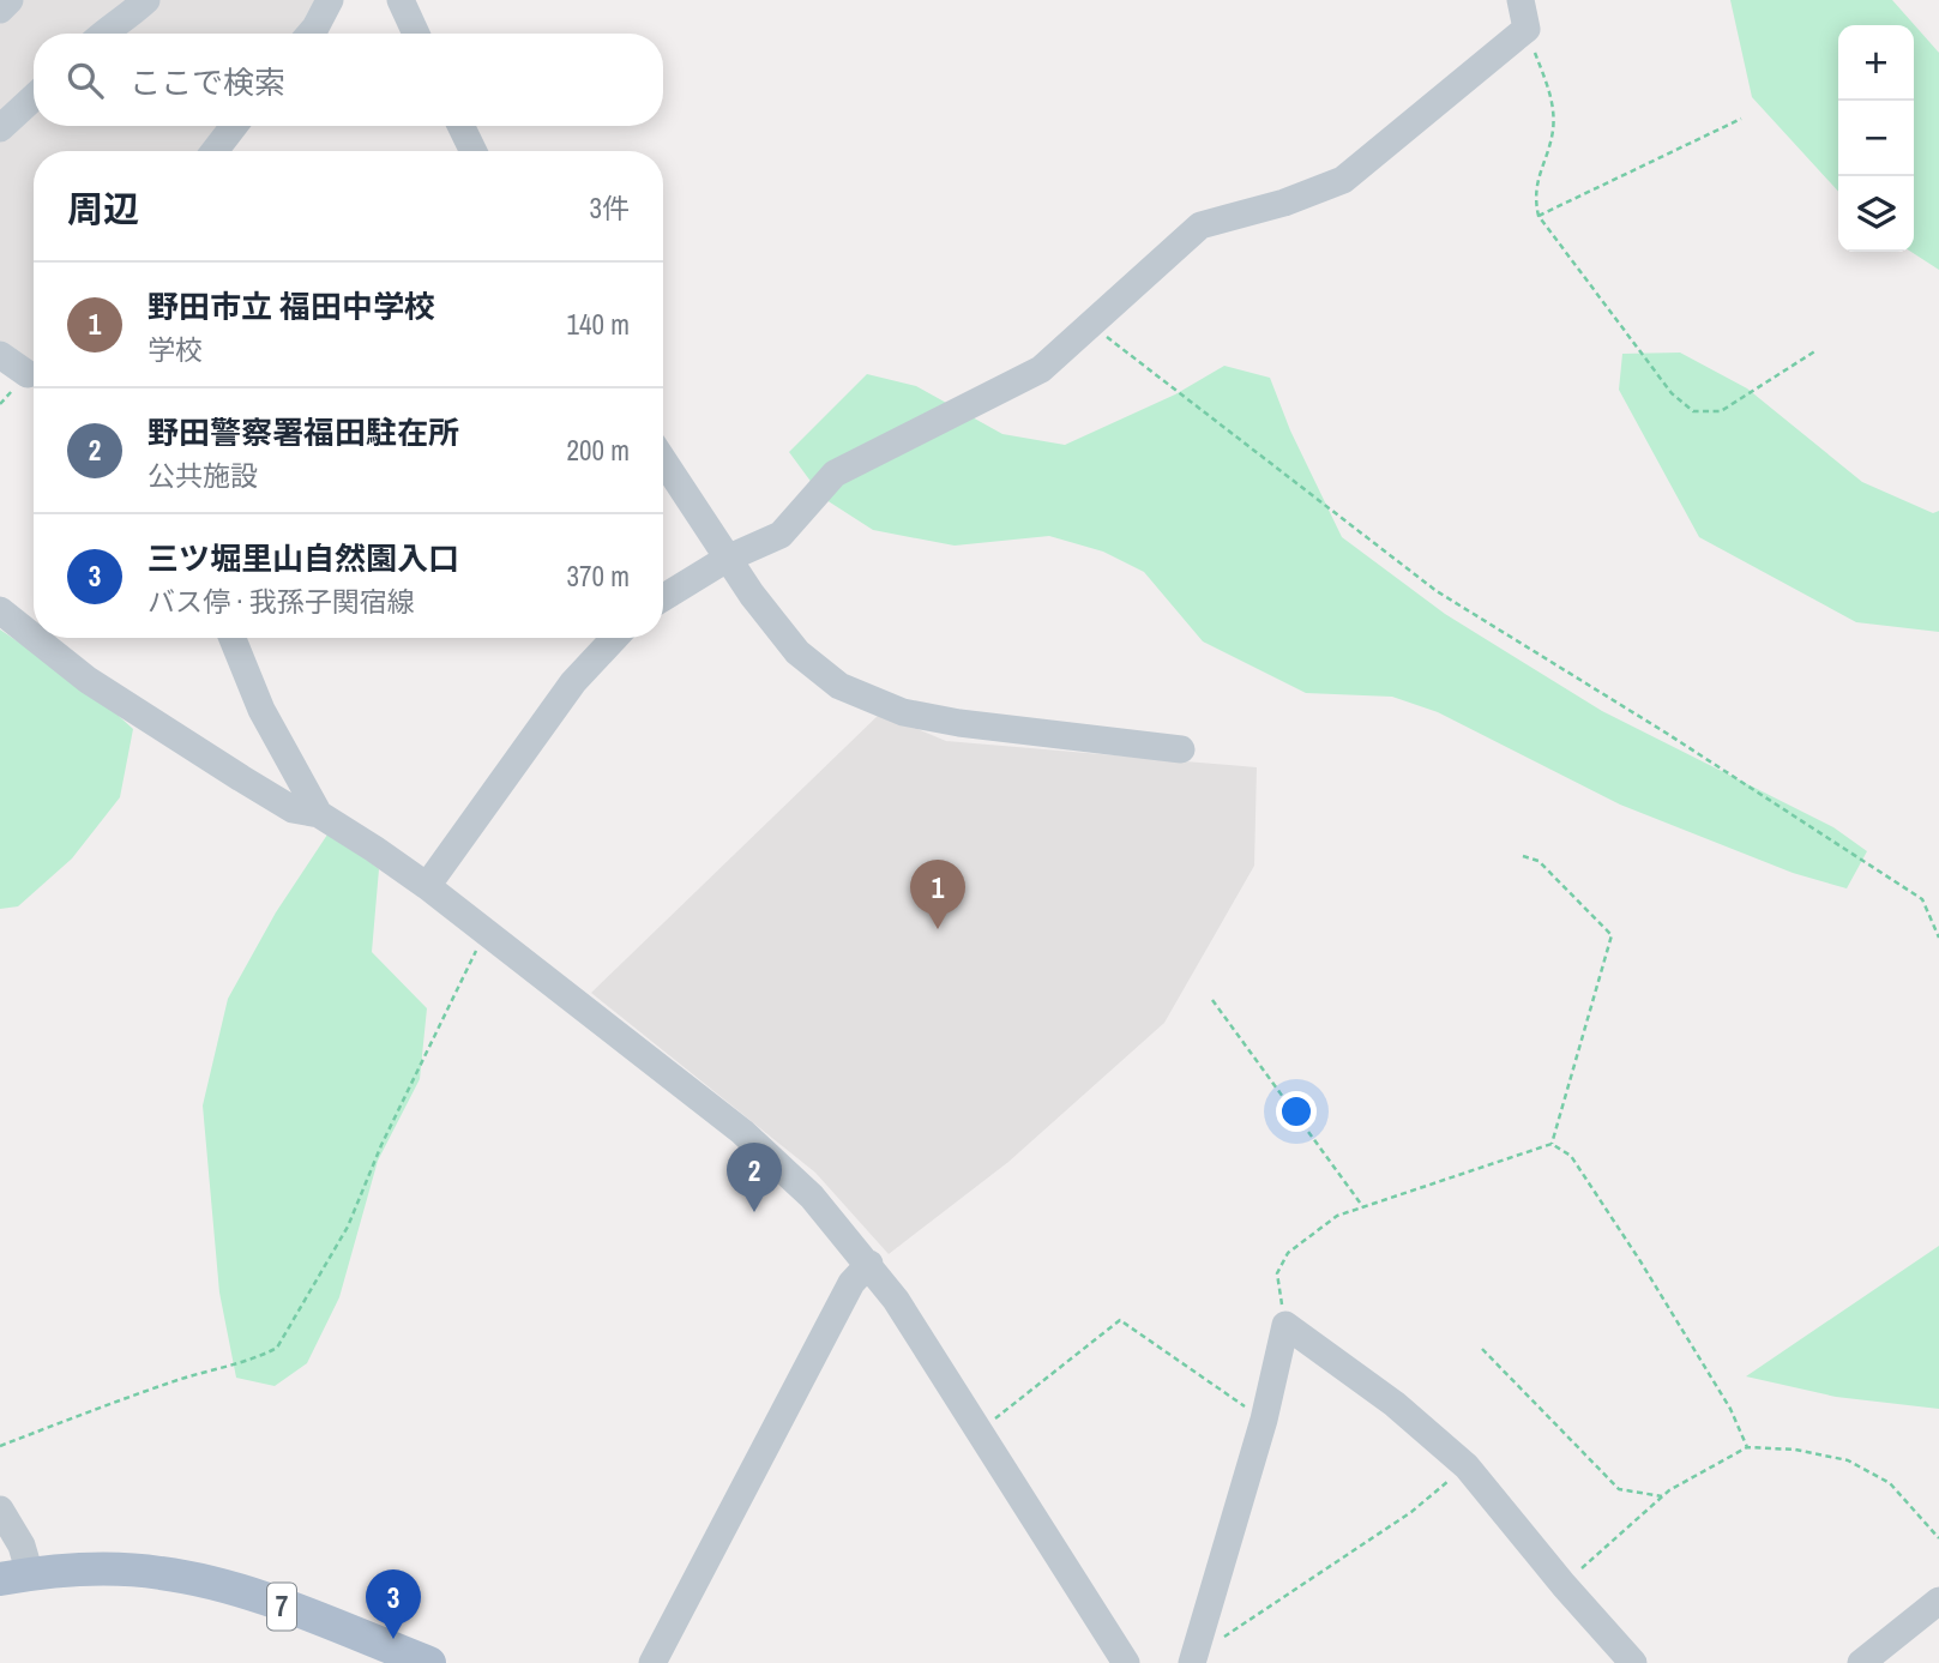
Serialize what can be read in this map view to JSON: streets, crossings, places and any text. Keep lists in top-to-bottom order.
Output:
{
  "streets": {
    "main road": ["7"]
  },
  "page": {
    "map_buttons": ["+", "−"],
    "search": "ここで検索",
    "heading": ["周辺", "3件"],
    "list": [
      {
        "mark": "1",
        "name": "野田市立 福田中学校",
        "note": "学校",
        "value": "140 m"
      },
      {
        "mark": "2",
        "name": "野田警察署福田駐在所",
        "note": "公共施設",
        "value": "200 m"
      },
      {
        "mark": "3",
        "name": "三ツ堀里山自然園入口",
        "note": "バス停 · 我孫子関宿線",
        "value": "370 m"
      }
    ],
    "pins": ["1", "2", "3"]
  }
}
